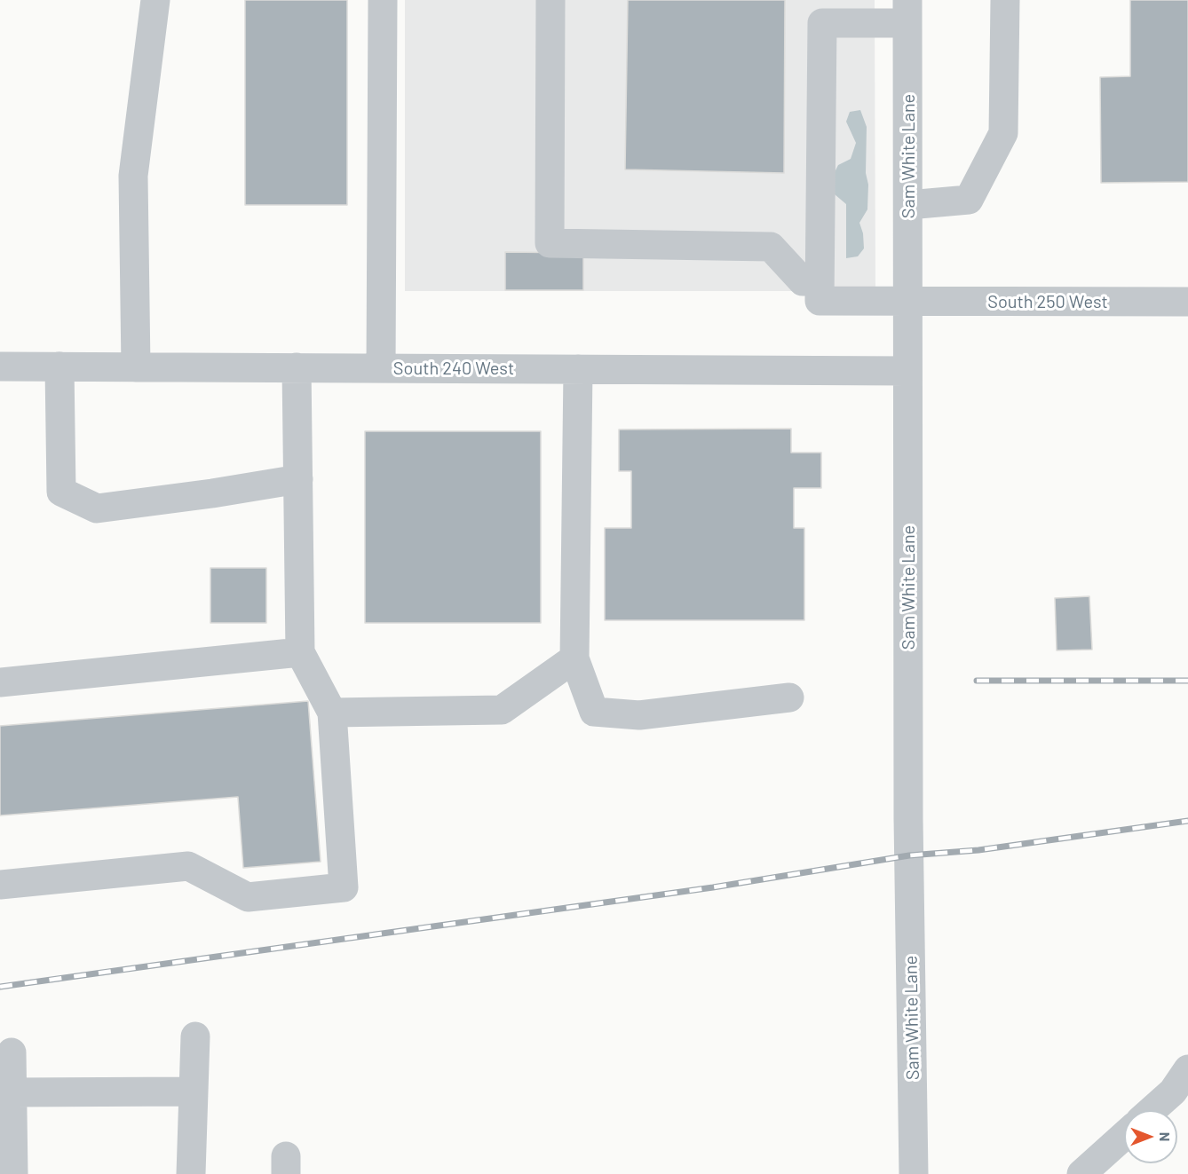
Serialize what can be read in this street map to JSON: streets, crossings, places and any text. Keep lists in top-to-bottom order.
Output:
{
  "streets": {
    "street": ["Sam White Lane", "South 250 West", "South 240 West"]
  },
  "crossings": [
    ["Sam White Lane", "South 250 West"],
    ["Sam White Lane", "South 240 West"]
  ],
  "north": "right"
}
